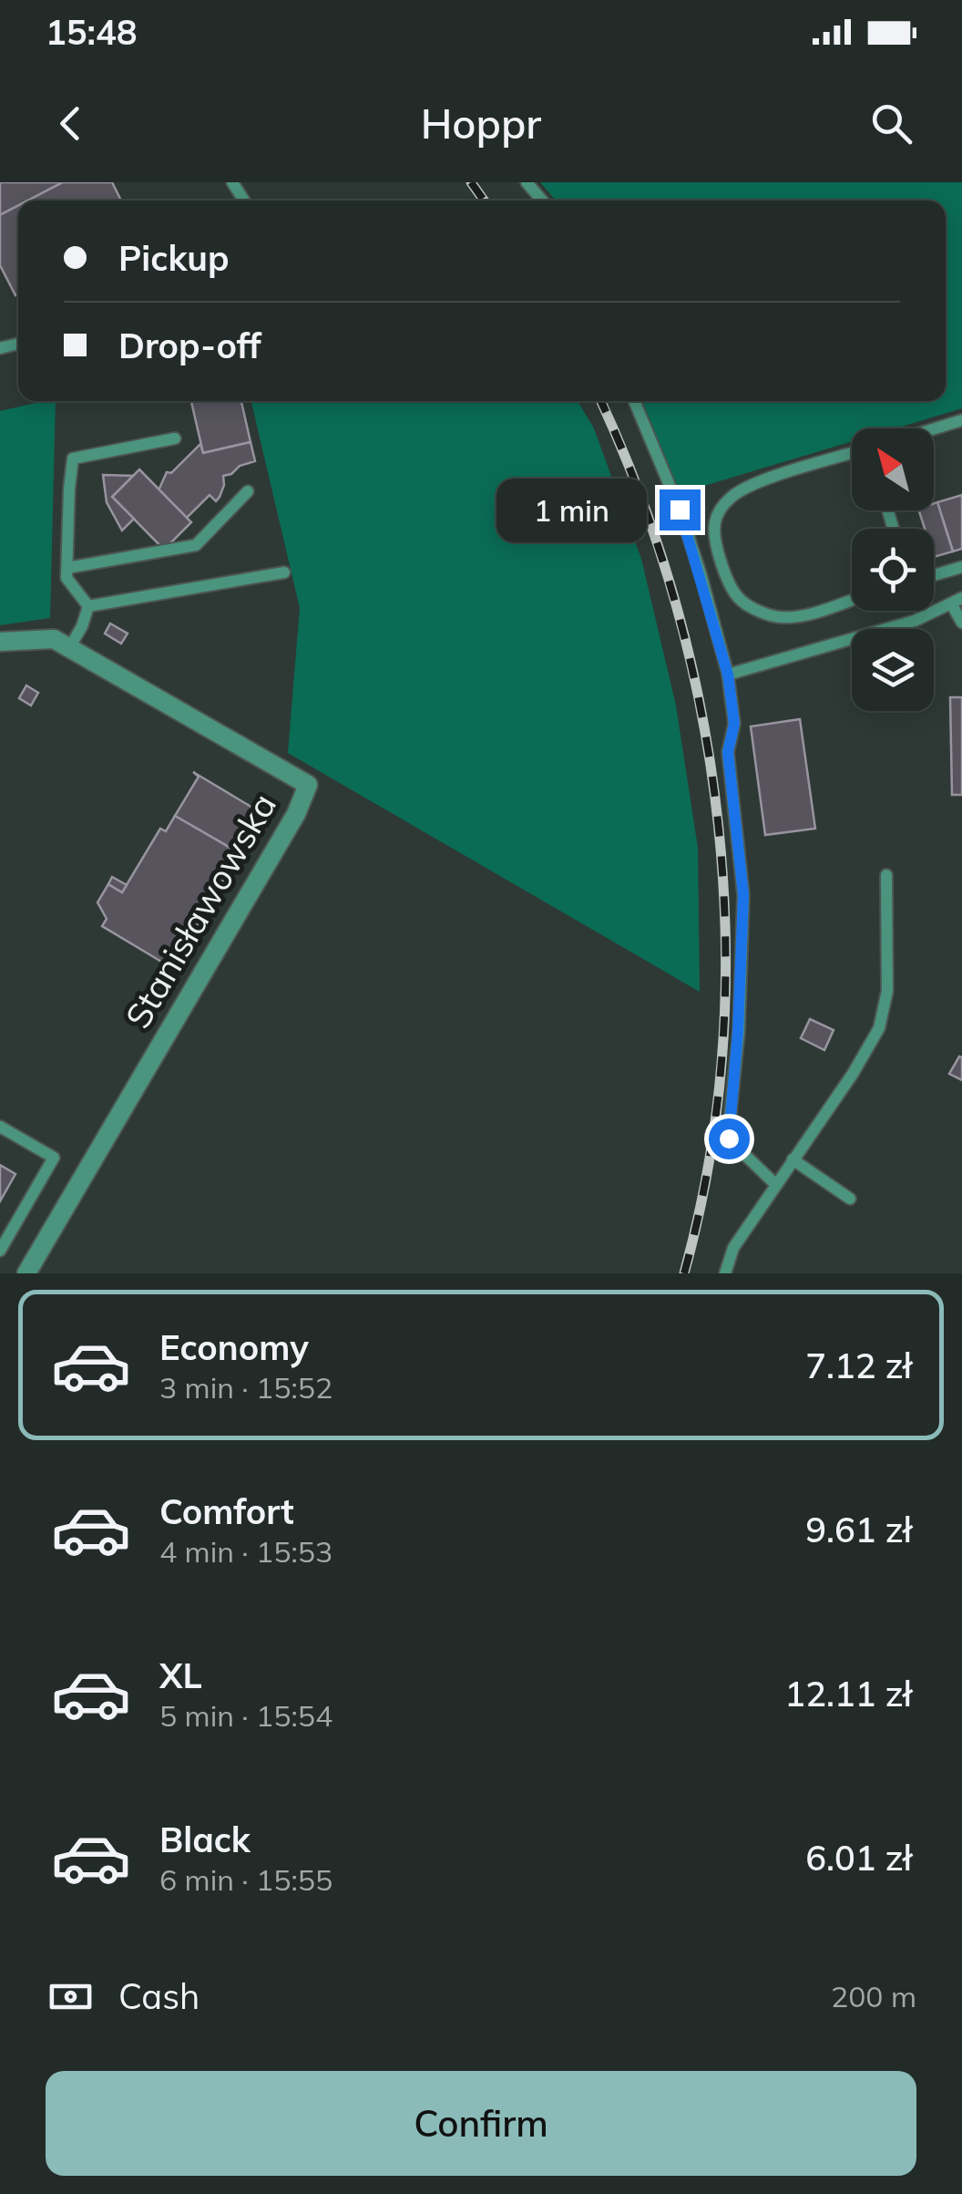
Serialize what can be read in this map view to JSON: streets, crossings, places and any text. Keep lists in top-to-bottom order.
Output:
{
  "streets": {
    "street": ["Stanisławowska"]
  },
  "north": "top left",
  "page": {
    "status": "15:48",
    "header": "Hoppr",
    "banner": ["Pickup", "Drop-off"],
    "bubble": "1 min",
    "list": [
      {
        "name": "Economy",
        "note": "3 min · 15:52",
        "value": "7.12 zł"
      },
      {
        "name": "Comfort",
        "note": "4 min · 15:53",
        "value": "9.61 zł"
      },
      {
        "name": "XL",
        "note": "5 min · 15:54",
        "value": "12.11 zł"
      },
      {
        "name": "Black",
        "note": "6 min · 15:55",
        "value": "6.01 zł"
      }
    ],
    "pay": ["Cash", "200 m"],
    "buttons": "Confirm"
  }
}
